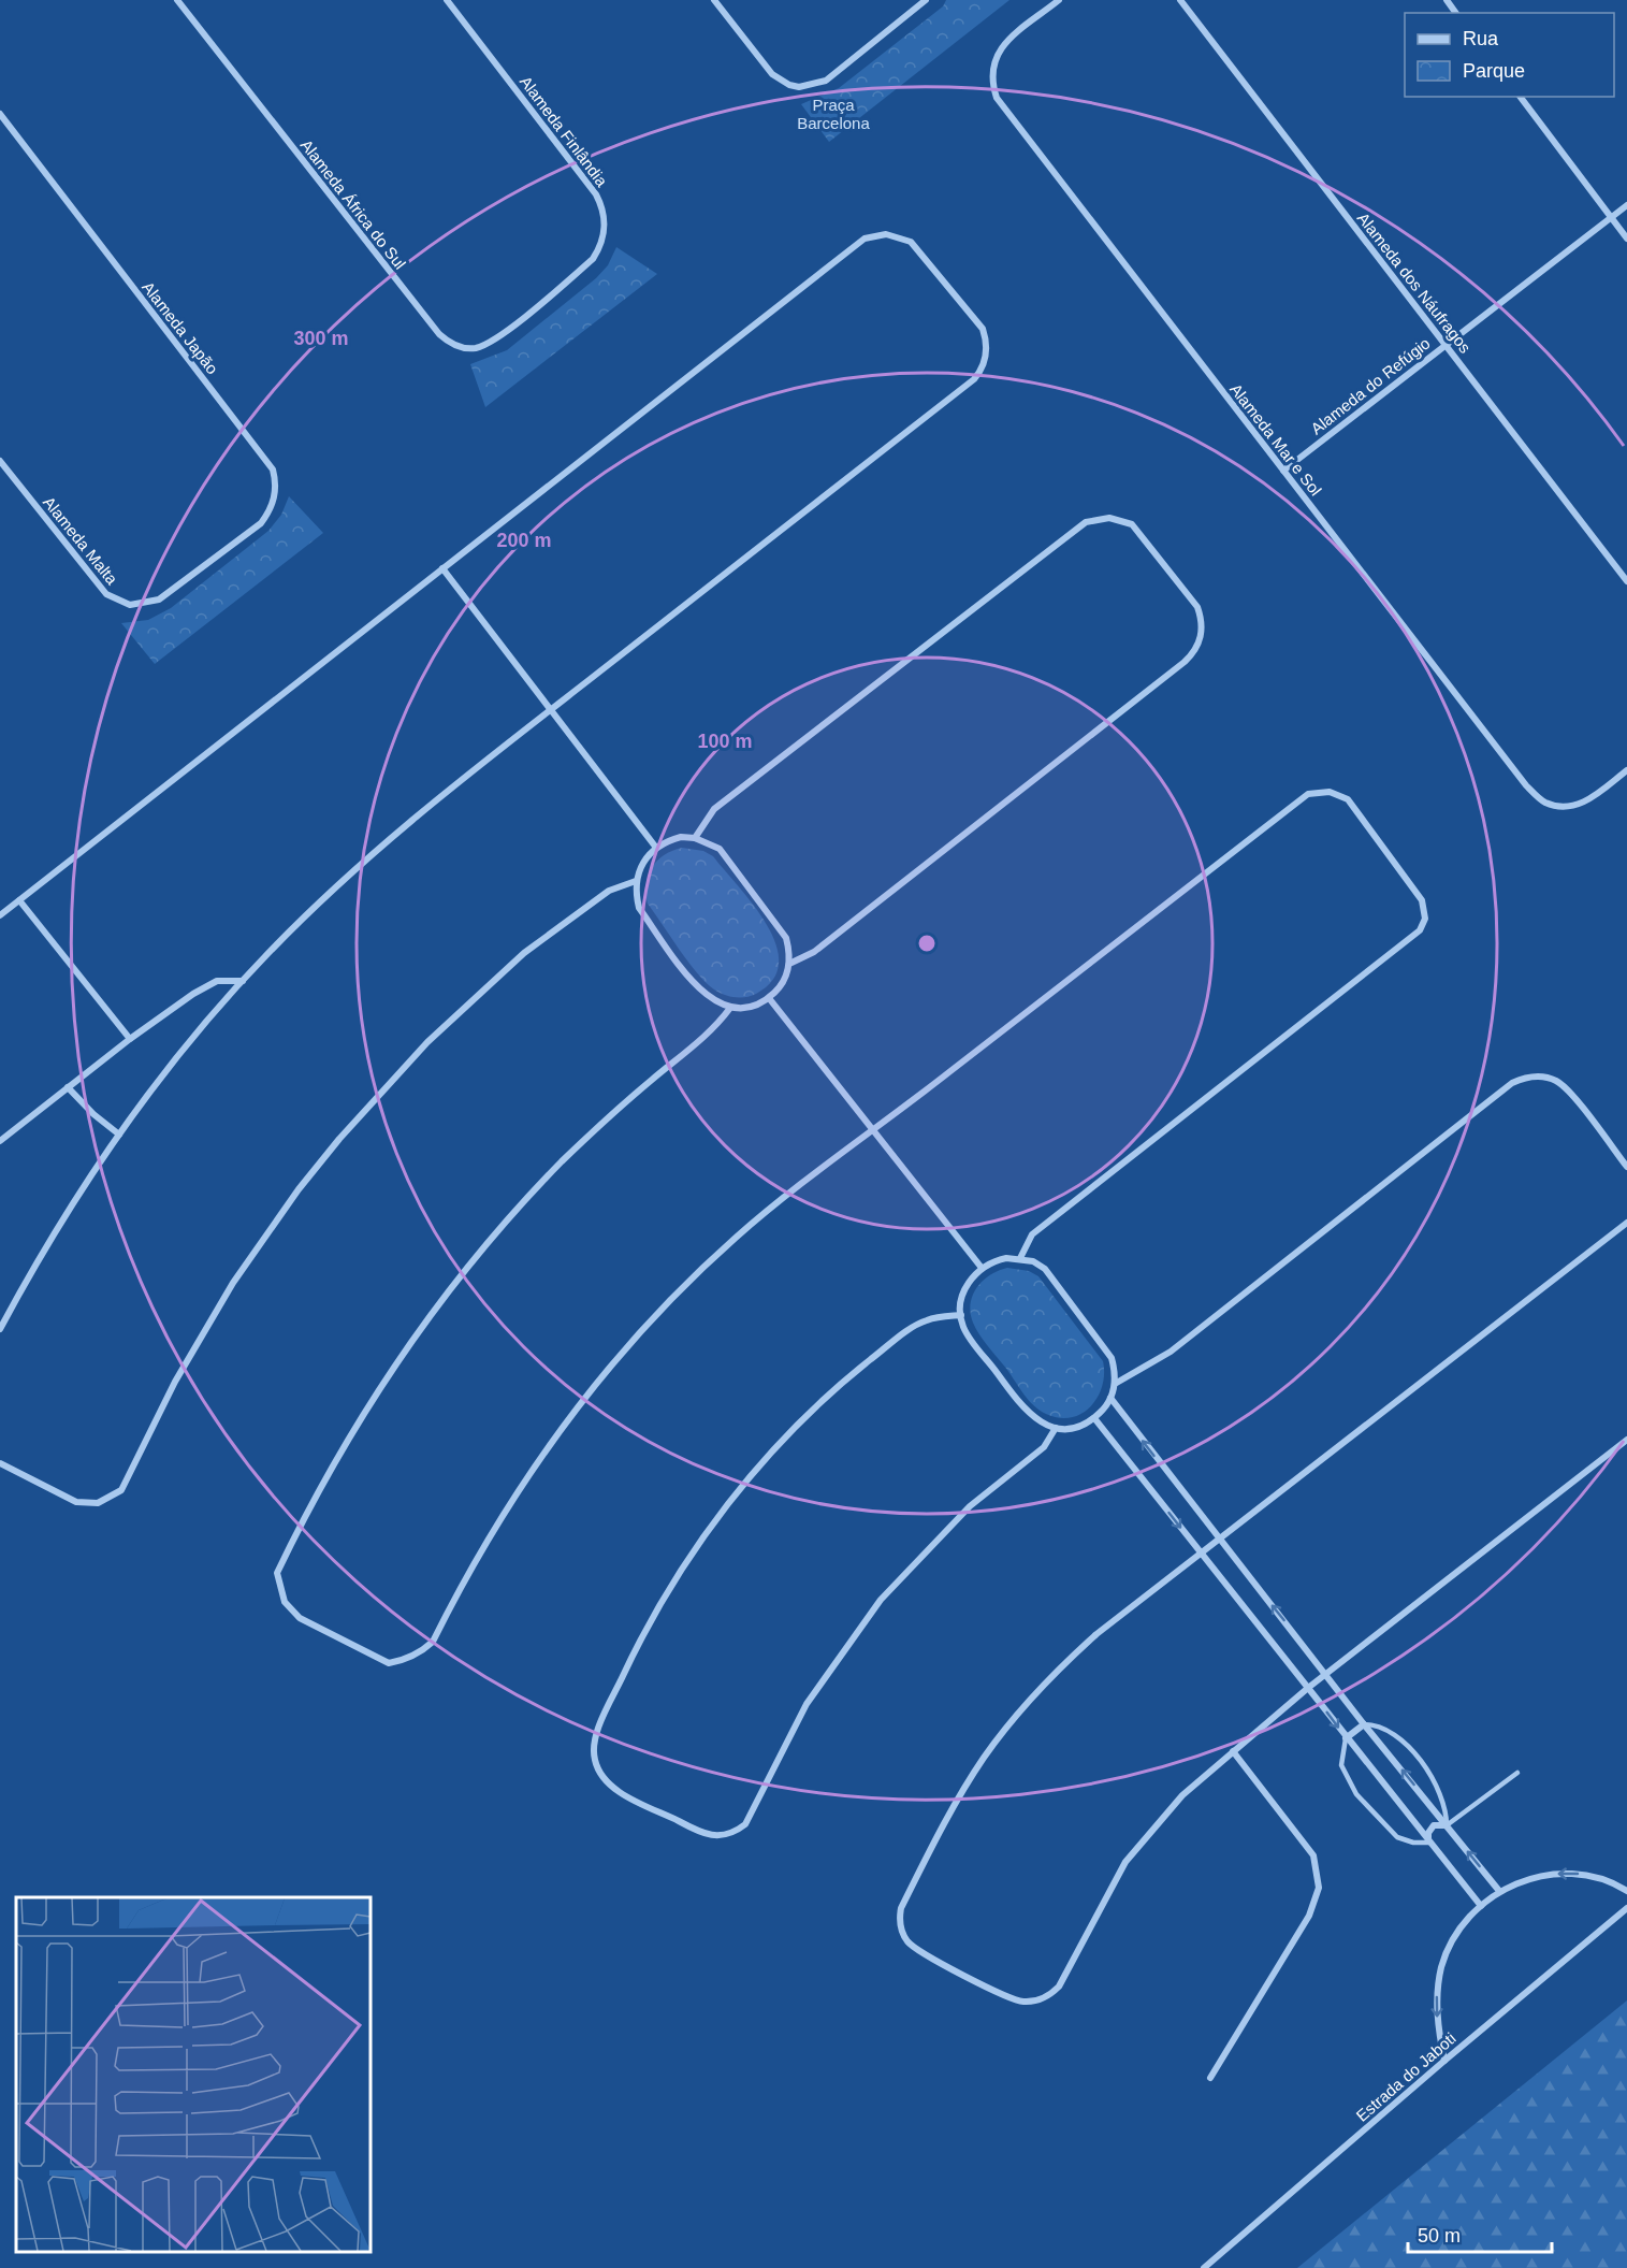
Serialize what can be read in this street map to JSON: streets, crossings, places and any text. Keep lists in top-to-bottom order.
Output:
{
  "streets": {
    "street": [
      "Alameda Finlândia",
      "Alameda África do Sul",
      "Alameda dos Náufragos",
      "Alameda Japão",
      "Alameda do Refúgio",
      "Alameda Mar e Sol",
      "Alameda Malta",
      "Estrada do Jaboti"
    ]
  },
  "crossings": [
    ["Alameda Finlândia", "Alameda África do Sul"],
    ["Alameda dos Náufragos", "Alameda do Refúgio"],
    ["Alameda Japão", "Alameda Malta"],
    ["Alameda do Refúgio", "Alameda Mar e Sol"]
  ],
  "parks": ["Praça Barcelona"],
  "legend": ["Rua", "Parque"],
  "scale_bar": "50 m",
  "rings": ["300 m", "200 m", "100 m"]
}
